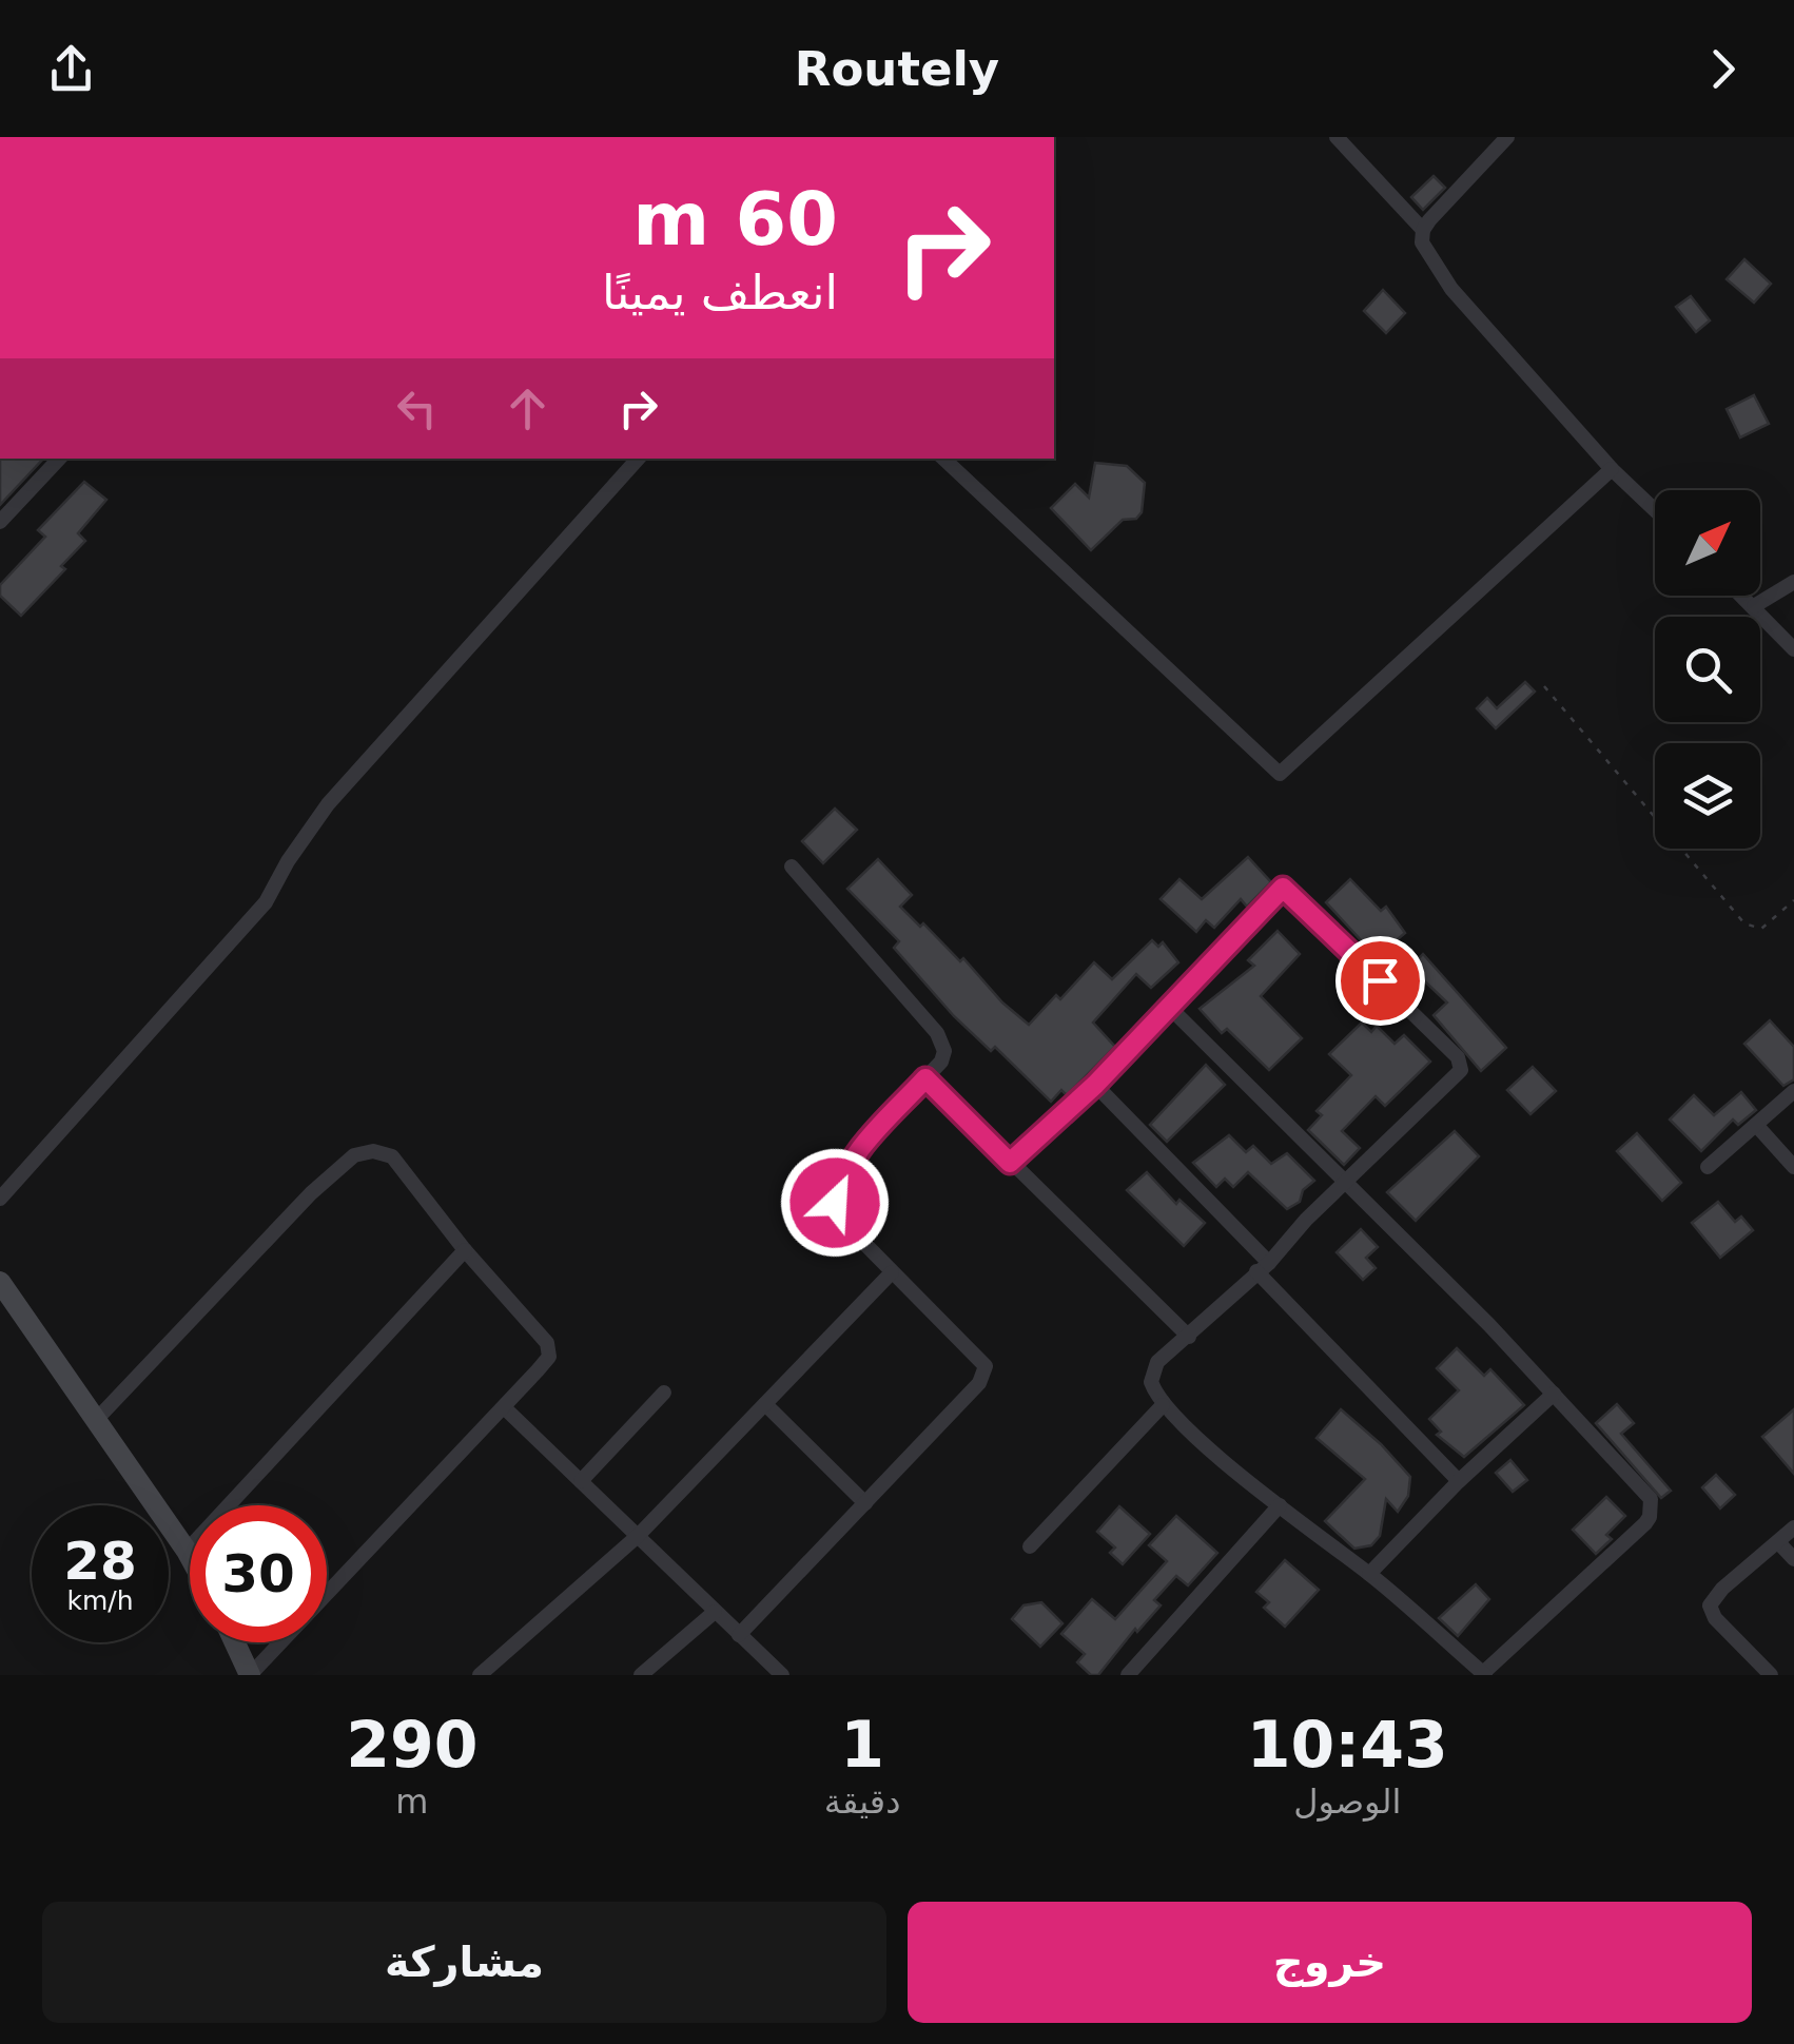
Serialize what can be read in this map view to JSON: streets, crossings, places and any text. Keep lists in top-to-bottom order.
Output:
{
  "north": "top right",
  "page": {
    "header": "Routely",
    "turn": ["60 m", "انعطف يمينًا"],
    "speed": "28 km/h",
    "limit": "30",
    "eta": [
      "10:43",
      "الوصول",
      "1",
      "دقيقة",
      "290",
      "m"
    ],
    "buttons": ["خروج", "مشاركة"]
  }
}
